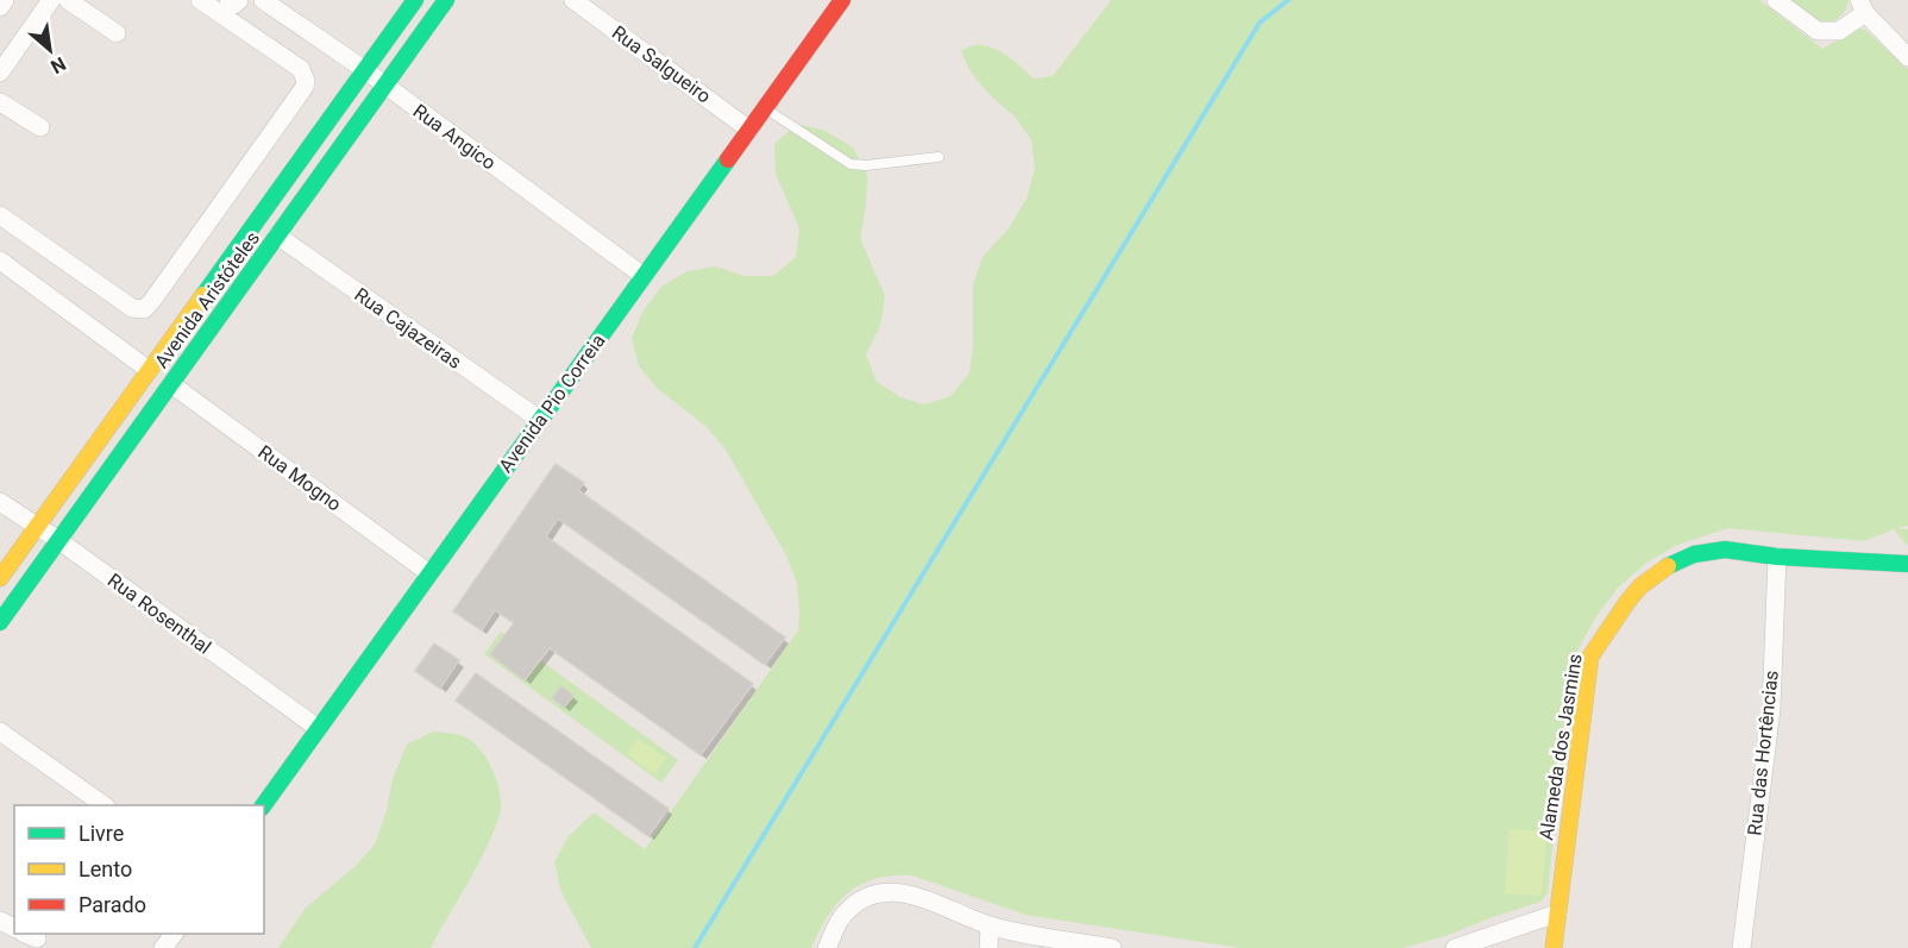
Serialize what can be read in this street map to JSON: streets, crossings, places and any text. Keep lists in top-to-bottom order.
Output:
{
  "streets": {
    "street": [
      "Rua Salgueiro",
      "Rua Angico",
      "Avenida Aristóteles",
      "Rua Cajazeiras",
      "Avenida Pio Correia",
      "Rua Mogno",
      "Rua Rosenthal",
      "Alameda dos Jasmins",
      "Rua das Hortências"
    ]
  },
  "crossings": [
    ["Rua Salgueiro", "Avenida Pio Correia"],
    ["Rua Angico", "Avenida Aristóteles"],
    ["Rua Angico", "Avenida Pio Correia"],
    ["Avenida Aristóteles", "Rua Cajazeiras"],
    ["Avenida Aristóteles", "Rua Mogno"],
    ["Avenida Aristóteles", "Rua Rosenthal"],
    ["Rua Cajazeiras", "Avenida Pio Correia"],
    ["Avenida Pio Correia", "Rua Mogno"],
    ["Avenida Pio Correia", "Rua Rosenthal"],
    ["Alameda dos Jasmins", "Rua das Hortências"]
  ],
  "legend": ["Livre", "Lento", "Parado"],
  "north": "bottom right"
}
